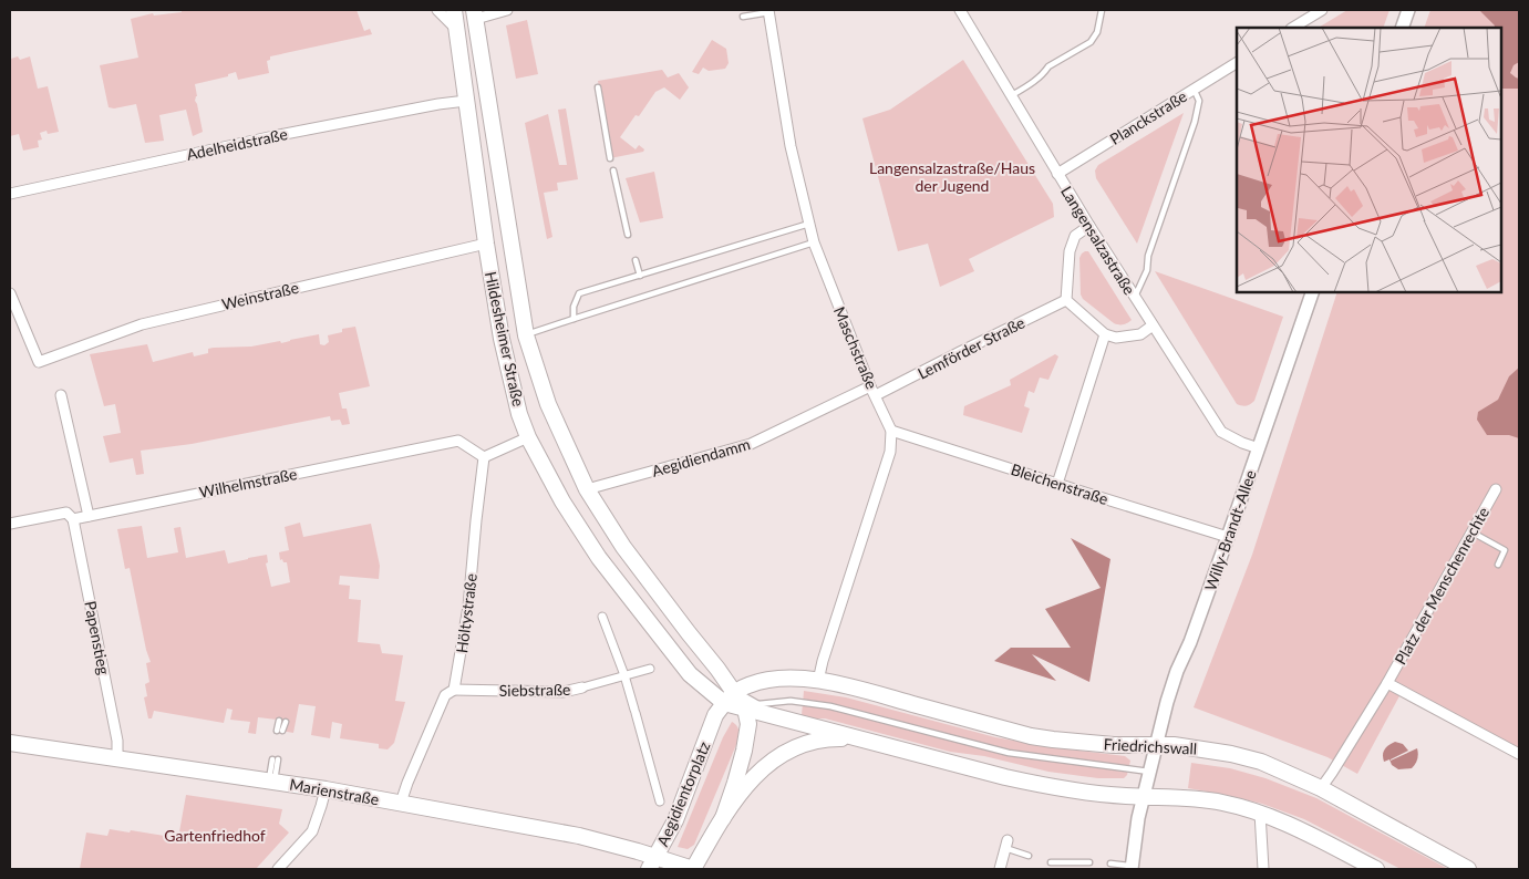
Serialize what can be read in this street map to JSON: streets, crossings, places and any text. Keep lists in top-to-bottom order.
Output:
{
  "streets": {
    "main road": [
      "Hildesheimer Straße",
      "Friedrichswall",
      "Marienstraße",
      "Aegidientorplatz"
    ],
    "street": [
      "Planckstraße",
      "Adelheidstraße",
      "Langensalzastraße",
      "Weinstraße",
      "Maschstraße",
      "Lemförder Straße",
      "Aegidiendamm",
      "Wilhelmstraße",
      "Bleichenstraße",
      "Willy-Brandt-Allee",
      "Platz der Menschenrechte",
      "Höltystraße",
      "Papenstieg",
      "Siebstraße"
    ]
  },
  "crossings": [
    ["Planckstraße", "Langensalzastraße"],
    ["Adelheidstraße", "Hildesheimer Straße"],
    ["Langensalzastraße", "Willy-Brandt-Allee"],
    ["Weinstraße", "Hildesheimer Straße"],
    ["Hildesheimer Straße", "Aegidiendamm"],
    ["Hildesheimer Straße", "Aegidientorplatz"],
    ["Maschstraße", "Lemförder Straße"],
    ["Maschstraße", "Aegidiendamm"],
    ["Maschstraße", "Bleichenstraße"],
    ["Wilhelmstraße", "Höltystraße"],
    ["Wilhelmstraße", "Papenstieg"],
    ["Bleichenstraße", "Willy-Brandt-Allee"],
    ["Willy-Brandt-Allee", "Friedrichswall"],
    ["Platz der Menschenrechte", "Friedrichswall"],
    ["Höltystraße", "Siebstraße"],
    ["Höltystraße", "Marienstraße"],
    ["Papenstieg", "Marienstraße"],
    ["Marienstraße", "Aegidientorplatz"]
  ],
  "parks": ["Langensalzastraße/Haus der Jugend", "Gartenfriedhof"]
}
